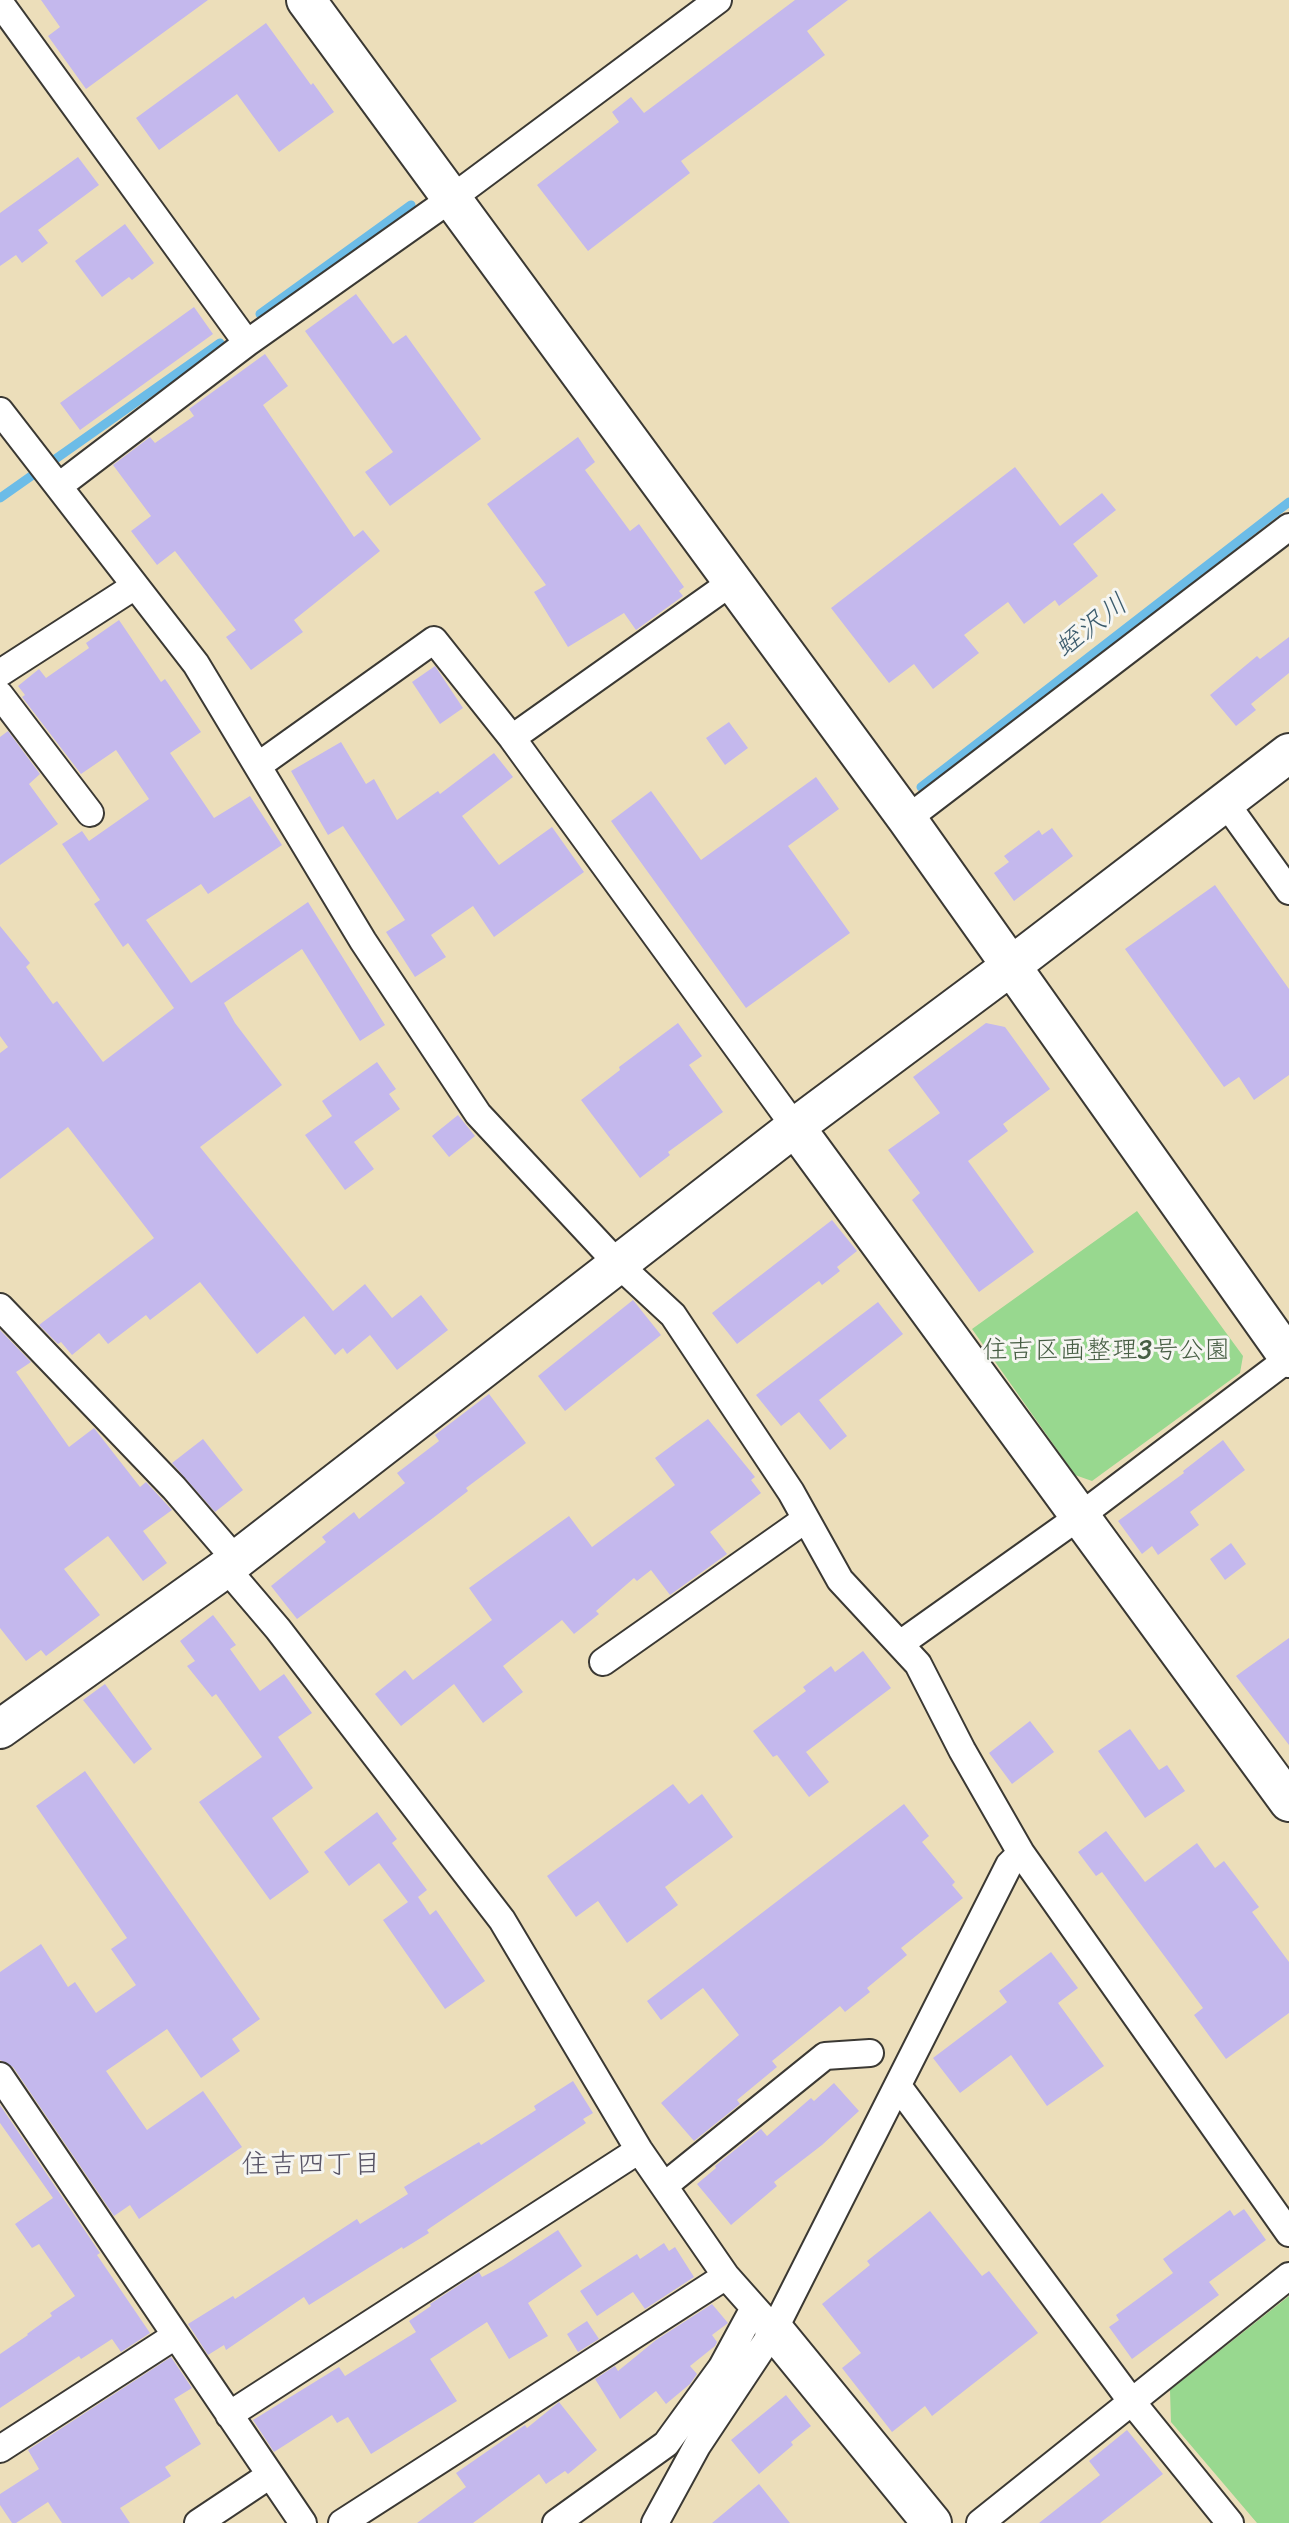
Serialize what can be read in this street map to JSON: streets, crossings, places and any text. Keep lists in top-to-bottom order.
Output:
{
  "districts": ["住吉四丁目"],
  "water": ["蛭沢川"],
  "parks": ["住吉区画整理3号公園"]
}
